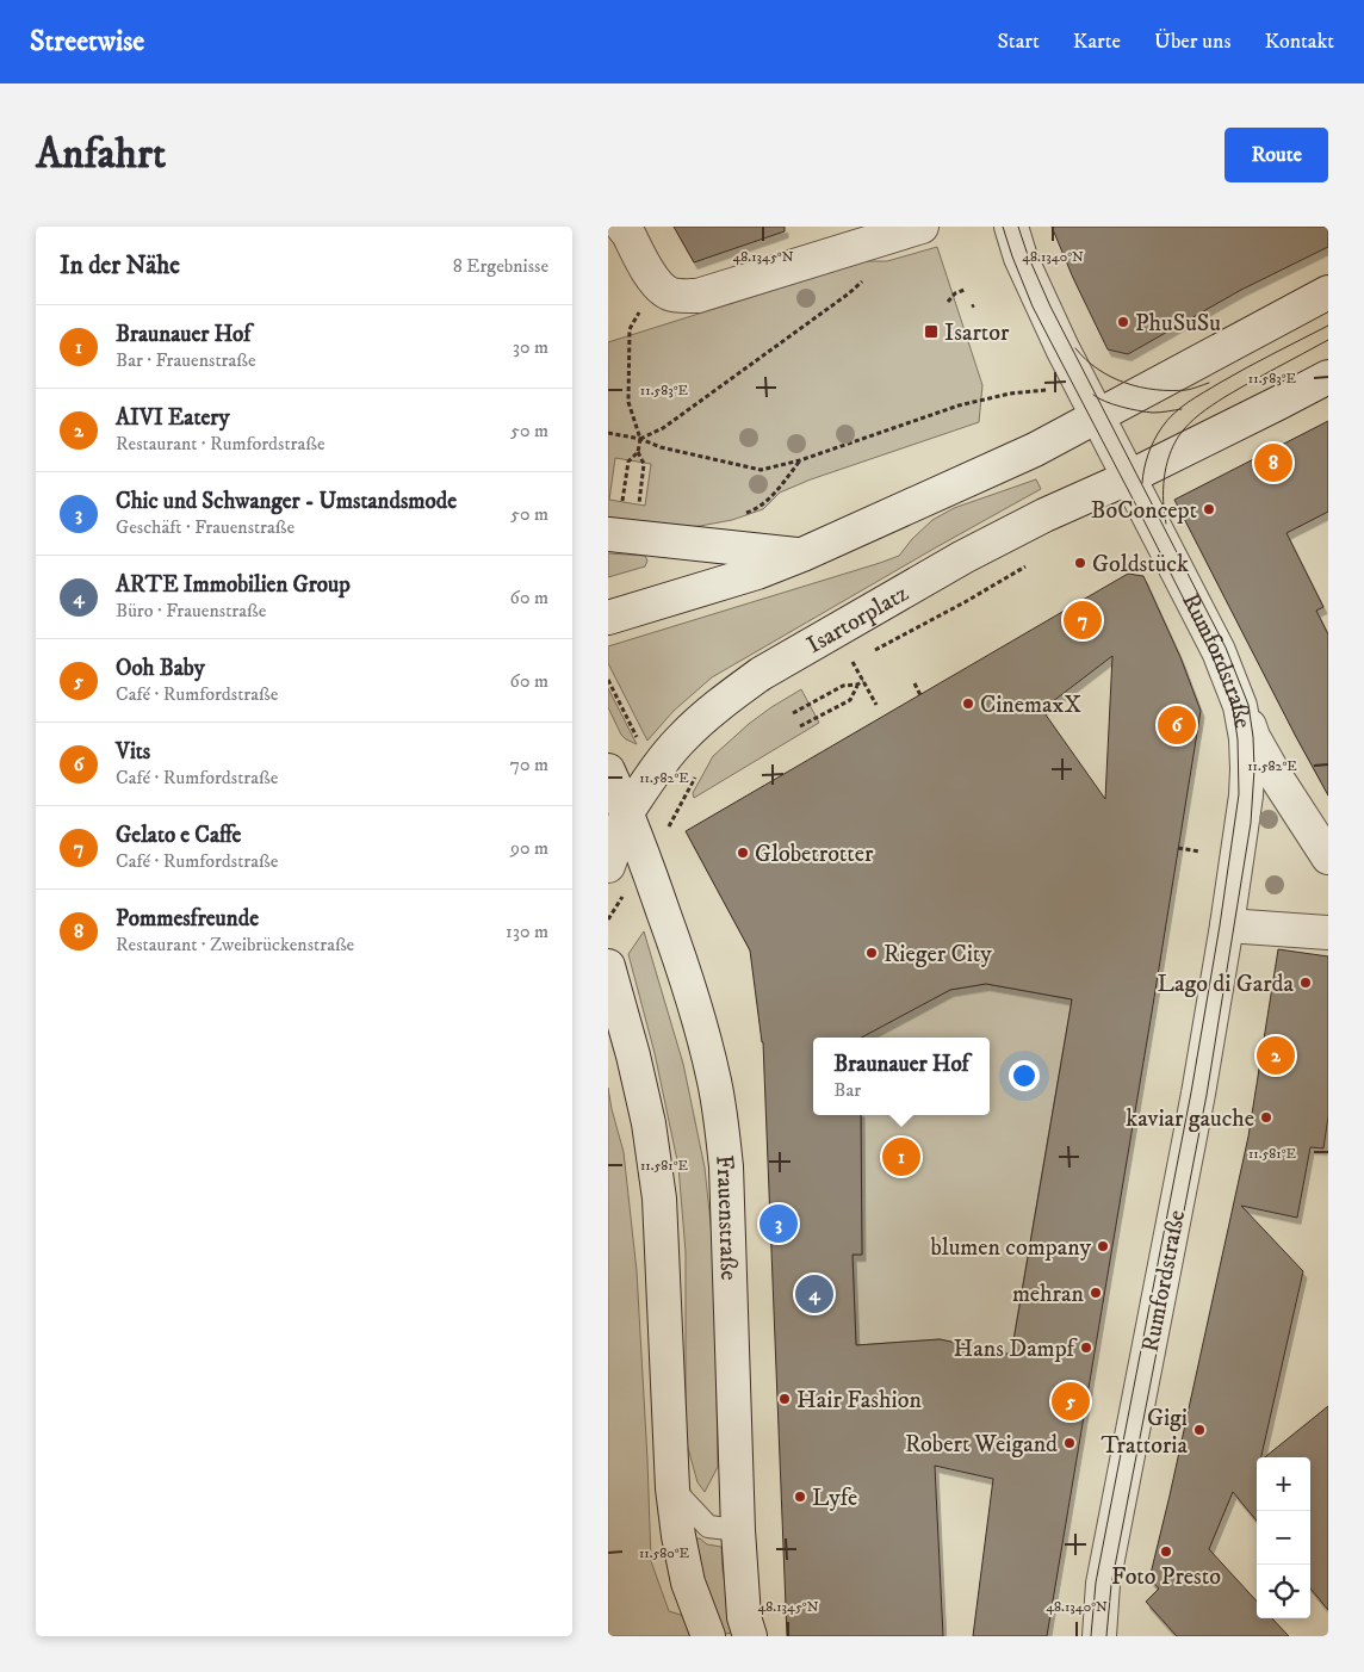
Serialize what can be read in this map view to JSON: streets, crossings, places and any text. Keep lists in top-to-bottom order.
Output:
{
  "streets": {
    "main road": ["Isartorplatz", "Rumfordstraße", "Frauenstraße"]
  },
  "crossings": [
    ["Isartorplatz", "Rumfordstraße"],
    ["Isartorplatz", "Frauenstraße"]
  ],
  "places": {
    "other": [
      "PhuSuSu",
      "BoConcept",
      "Goldstück",
      "CinemaxX",
      "Globetrotter",
      "Rieger City",
      "Lago di Garda",
      "kaviar gauche",
      "blumen company",
      "mehran",
      "Hans Dampf",
      "Hair Fashion",
      "Gigi Trattoria",
      "Robert Weigand",
      "Lyfe",
      "Foto Presto"
    ],
    "transit": ["Isartor"]
  },
  "page": {
    "header": "Streetwise",
    "nav": [
      "Start",
      "Karte",
      "Über uns",
      "Kontakt"
    ],
    "buttons": "Route",
    "title": "Anfahrt",
    "heading": ["In der Nähe", "8 Ergebnisse"],
    "list": [
      {
        "mark": "1",
        "name": "Braunauer Hof",
        "note": "Bar · Frauenstraße",
        "value": "30 m"
      },
      {
        "mark": "2",
        "name": "AIVI Eatery",
        "note": "Restaurant · Rumfordstraße",
        "value": "50 m"
      },
      {
        "mark": "3",
        "name": "Chic und Schwanger - Umstandsmode",
        "note": "Geschäft · Frauenstraße",
        "value": "50 m"
      },
      {
        "mark": "4",
        "name": "ARTE Immobilien Group",
        "note": "Büro · Frauenstraße",
        "value": "60 m"
      },
      {
        "mark": "5",
        "name": "Ooh Baby",
        "note": "Café · Rumfordstraße",
        "value": "60 m"
      },
      {
        "mark": "6",
        "name": "Vits",
        "note": "Café · Rumfordstraße",
        "value": "70 m"
      },
      {
        "mark": "7",
        "name": "Gelato e Caffe",
        "note": "Café · Rumfordstraße",
        "value": "90 m"
      },
      {
        "mark": "8",
        "name": "Pommesfreunde",
        "note": "Restaurant · Zweibrückenstraße",
        "value": "130 m"
      }
    ],
    "pins": [
      "8",
      "7",
      "6",
      "2",
      "1",
      "3",
      "4",
      "5"
    ],
    "popup": ["Braunauer Hof", "Bar"],
    "map_buttons": ["+", "−"]
  },
  "coordinates": [
    "48.1345°N",
    "48.1340°N",
    "11.583°E",
    "11.582°E",
    "11.581°E",
    "11.580°E"
  ]
}
